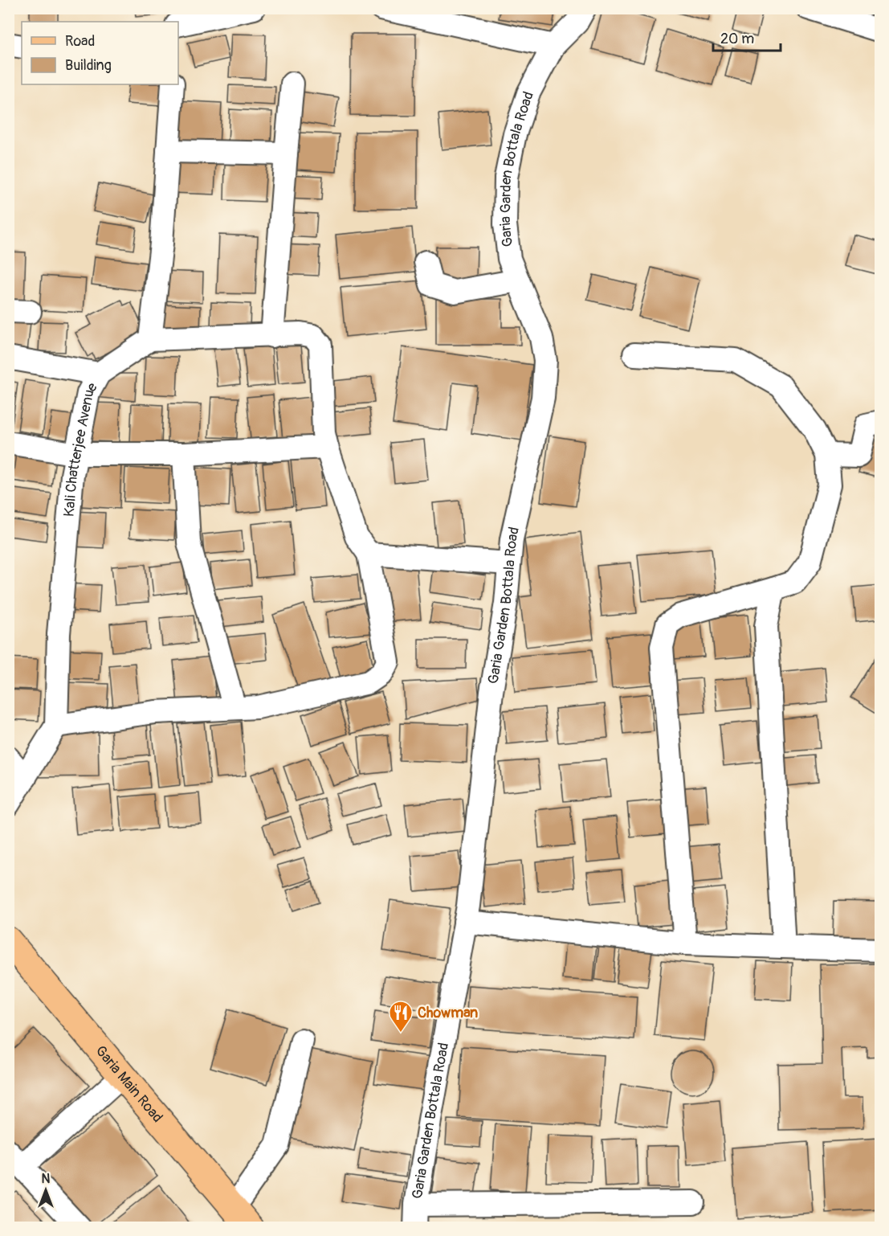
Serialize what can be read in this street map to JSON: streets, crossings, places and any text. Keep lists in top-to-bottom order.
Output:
{
  "streets": {
    "main road": ["Garia Main Road"],
    "street": ["Garia Garden Bottala Road", "Kali Chatterjee Avenue"]
  },
  "places": {
    "restaurant": ["Chowman"]
  },
  "legend": ["Road", "Building"],
  "scale_bar": "20 m",
  "north": "top"
}
